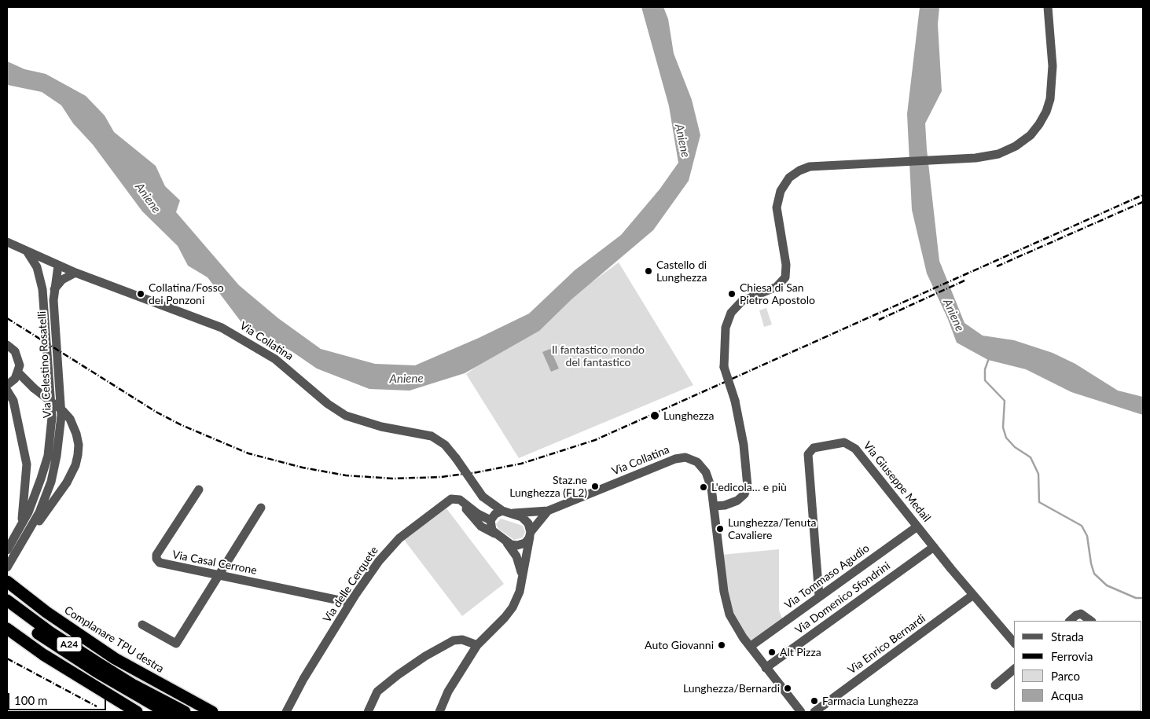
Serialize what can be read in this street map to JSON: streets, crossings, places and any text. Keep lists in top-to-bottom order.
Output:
{
  "streets": {
    "highway": ["Complanare TPU destra", "A24"],
    "street": [
      "Via Collatina",
      "Via Celestino Rosatelli",
      "Via Giuseppe Medail",
      "Via Casal Cerrone",
      "Via Tommaso Agudio",
      "Via delle Cerquete",
      "Via Domenico Sfondrini",
      "Via Enrico Bernardi"
    ]
  },
  "crossings": [
    ["Via Collatina", "Via Celestino Rosatelli"],
    ["Via Giuseppe Medail", "Via Tommaso Agudio"],
    ["Via Giuseppe Medail", "Via Domenico Sfondrini"],
    ["Via Giuseppe Medail", "Via Enrico Bernardi"],
    ["Via Casal Cerrone", "Via delle Cerquete"]
  ],
  "water": ["Aniene"],
  "parks": ["Il fantastico mondo del fantastico"],
  "places": [
    "Castello di Lunghezza",
    "Collatina/Fosso dei Ponzoni",
    "Chiesa di San Pietro Apostolo",
    "Lunghezza",
    "Staz.ne Lunghezza (FL2)",
    "L'edicola… e più",
    "Lunghezza/Tenuta Cavaliere",
    "Auto Giovanni",
    "Alt Pizza",
    "Lunghezza/Bernardi",
    "Farmacia Lunghezza"
  ],
  "legend": [
    "Strada",
    "Ferrovia",
    "Parco",
    "Acqua"
  ],
  "scale_bar": "100 m"
}
